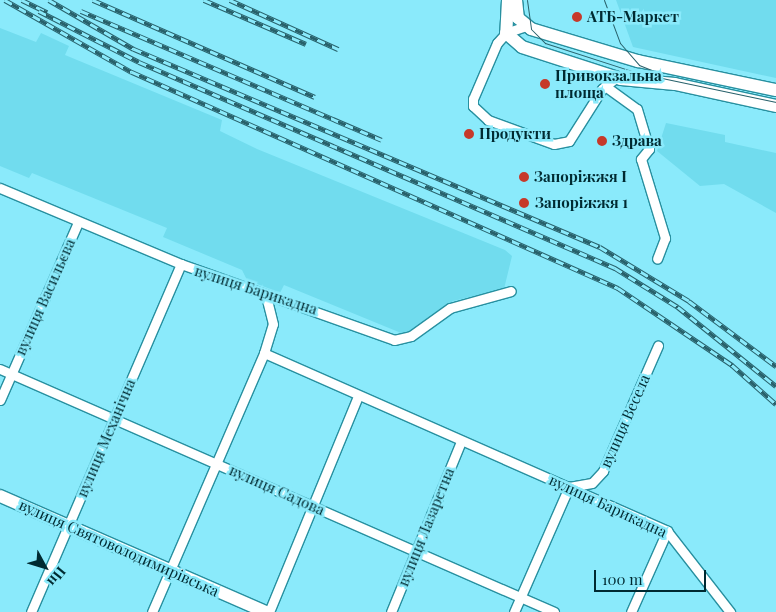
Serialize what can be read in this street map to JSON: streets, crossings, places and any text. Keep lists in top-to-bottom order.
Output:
{
  "streets": {
    "main road": ["вулиця Святоволодимирівська"],
    "street": [
      "вулиця Барикадна",
      "вулиця Васильєва",
      "вулиця Весела",
      "вулиця Механічна",
      "вулиця Садова",
      "вулиця Лазаретна"
    ]
  },
  "crossings": [
    ["вулиця Барикадна", "вулиця Васильєва"],
    ["вулиця Барикадна", "вулиця Весела"],
    ["вулиця Барикадна", "вулиця Механічна"],
    ["вулиця Барикадна", "вулиця Лазаретна"],
    ["вулиця Васильєва", "вулиця Садова"],
    ["вулиця Механічна", "вулиця Садова"],
    ["вулиця Механічна", "вулиця Святоволодимирівська"],
    ["вулиця Садова", "вулиця Лазаретна"]
  ],
  "places": [
    "АТБ-Маркет",
    "Привокзальна площа",
    "Продукти",
    "Здрава",
    "Запорiжжя I",
    "Запоріжжя 1"
  ],
  "scale_bar": "100 m",
  "north": "bottom right"
}
